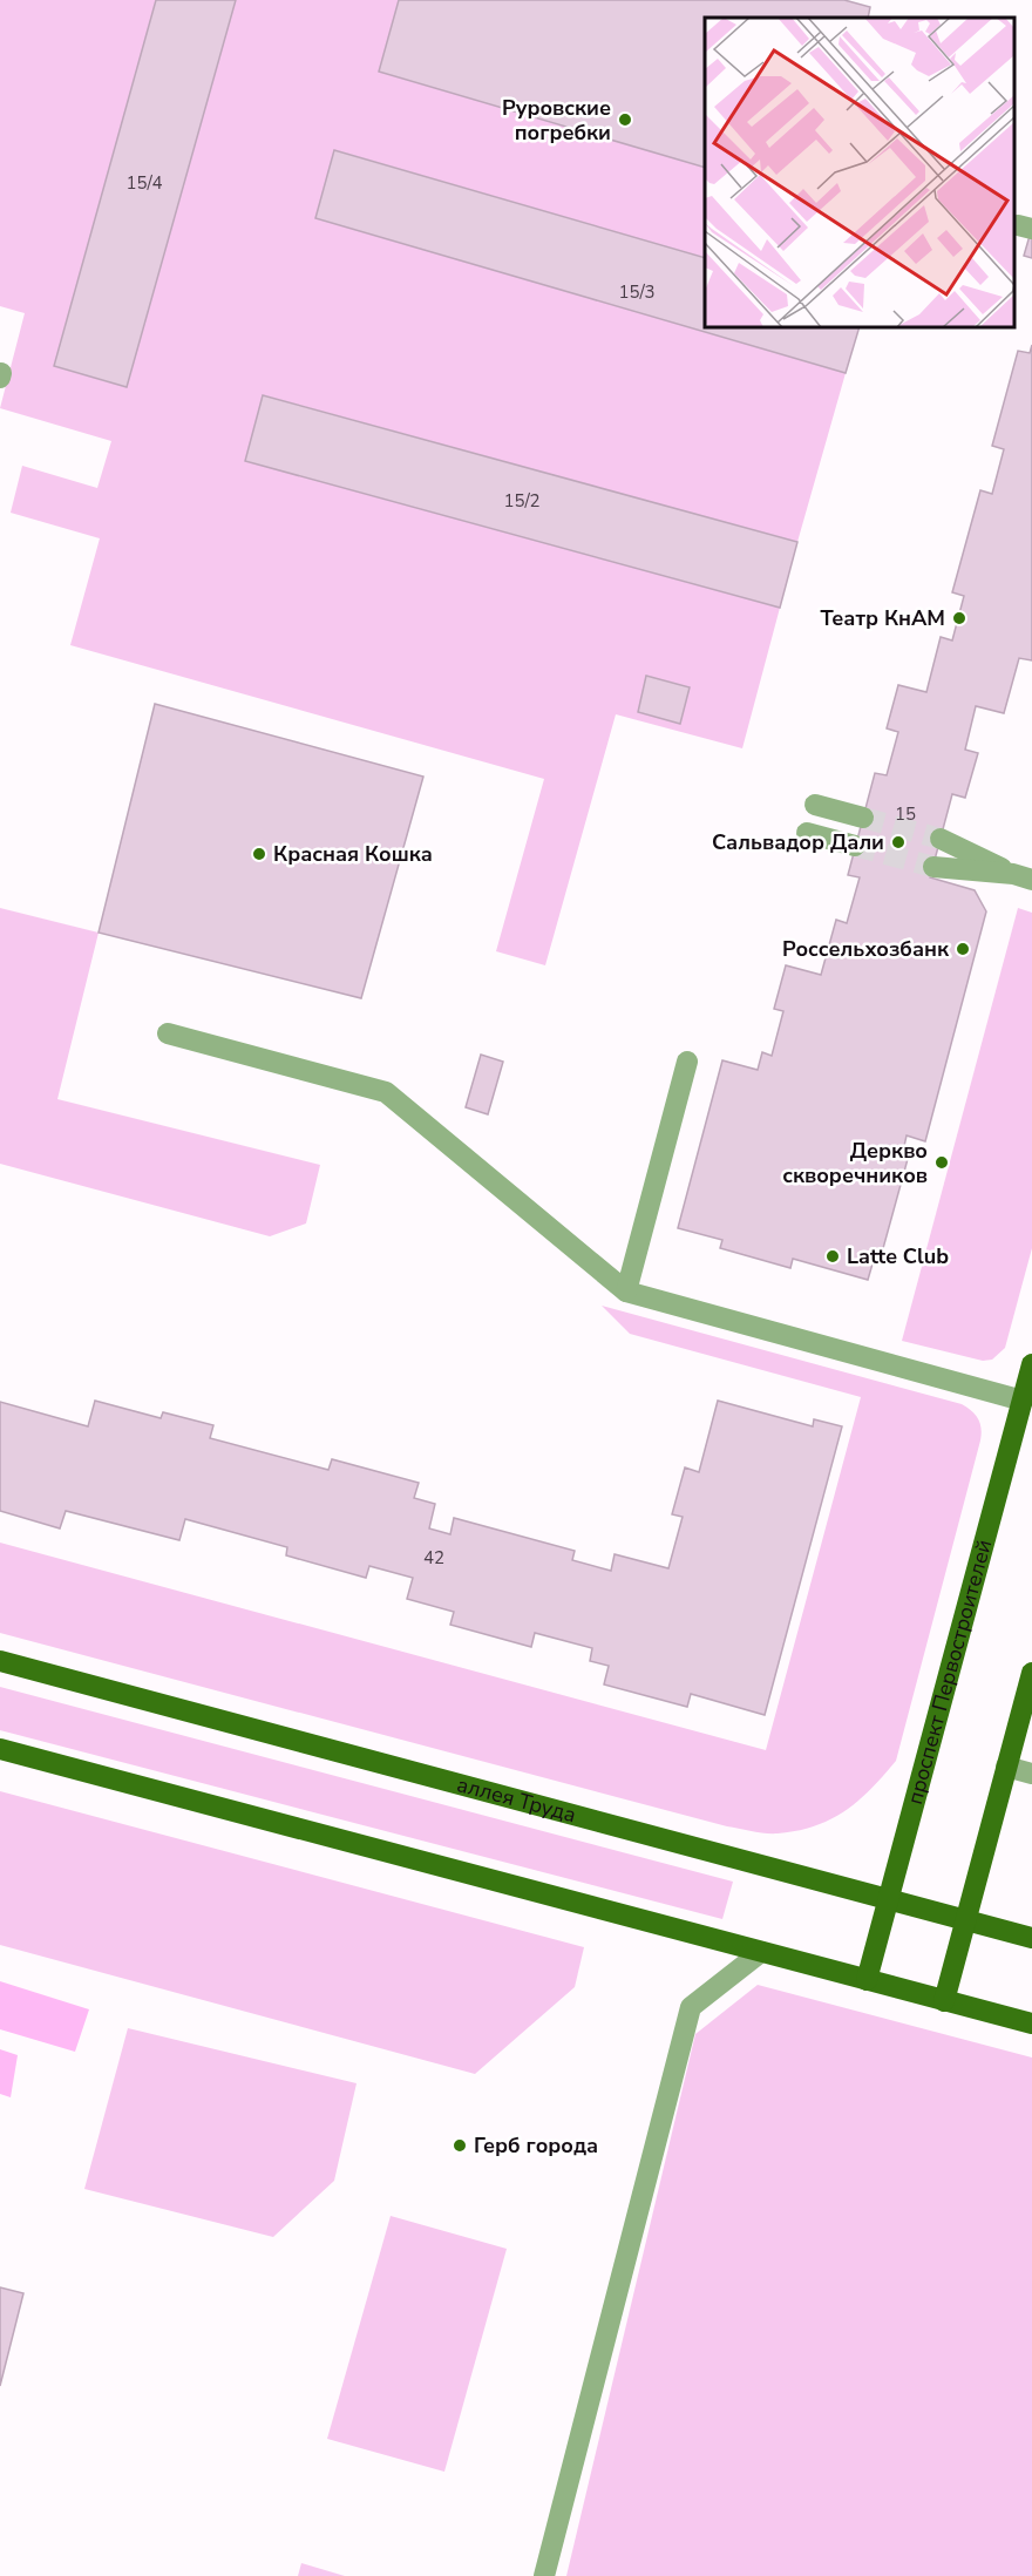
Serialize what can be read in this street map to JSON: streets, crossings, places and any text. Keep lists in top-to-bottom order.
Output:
{
  "streets": {
    "main road": ["проспект Первостроителей", "аллея Труда"]
  },
  "crossings": [
    ["проспект Первостроителей", "аллея Труда"]
  ],
  "places": [
    "Руровские погребки",
    "Театр КнАМ",
    "Сальвадор Дали",
    "Красная Кошка",
    "Россельхозбанк",
    "Деркво скворечников",
    "Latte Club",
    "Герб города"
  ],
  "house_numbers": [
    "15/4",
    "15/3",
    "15/2",
    "15",
    "42"
  ]
}
